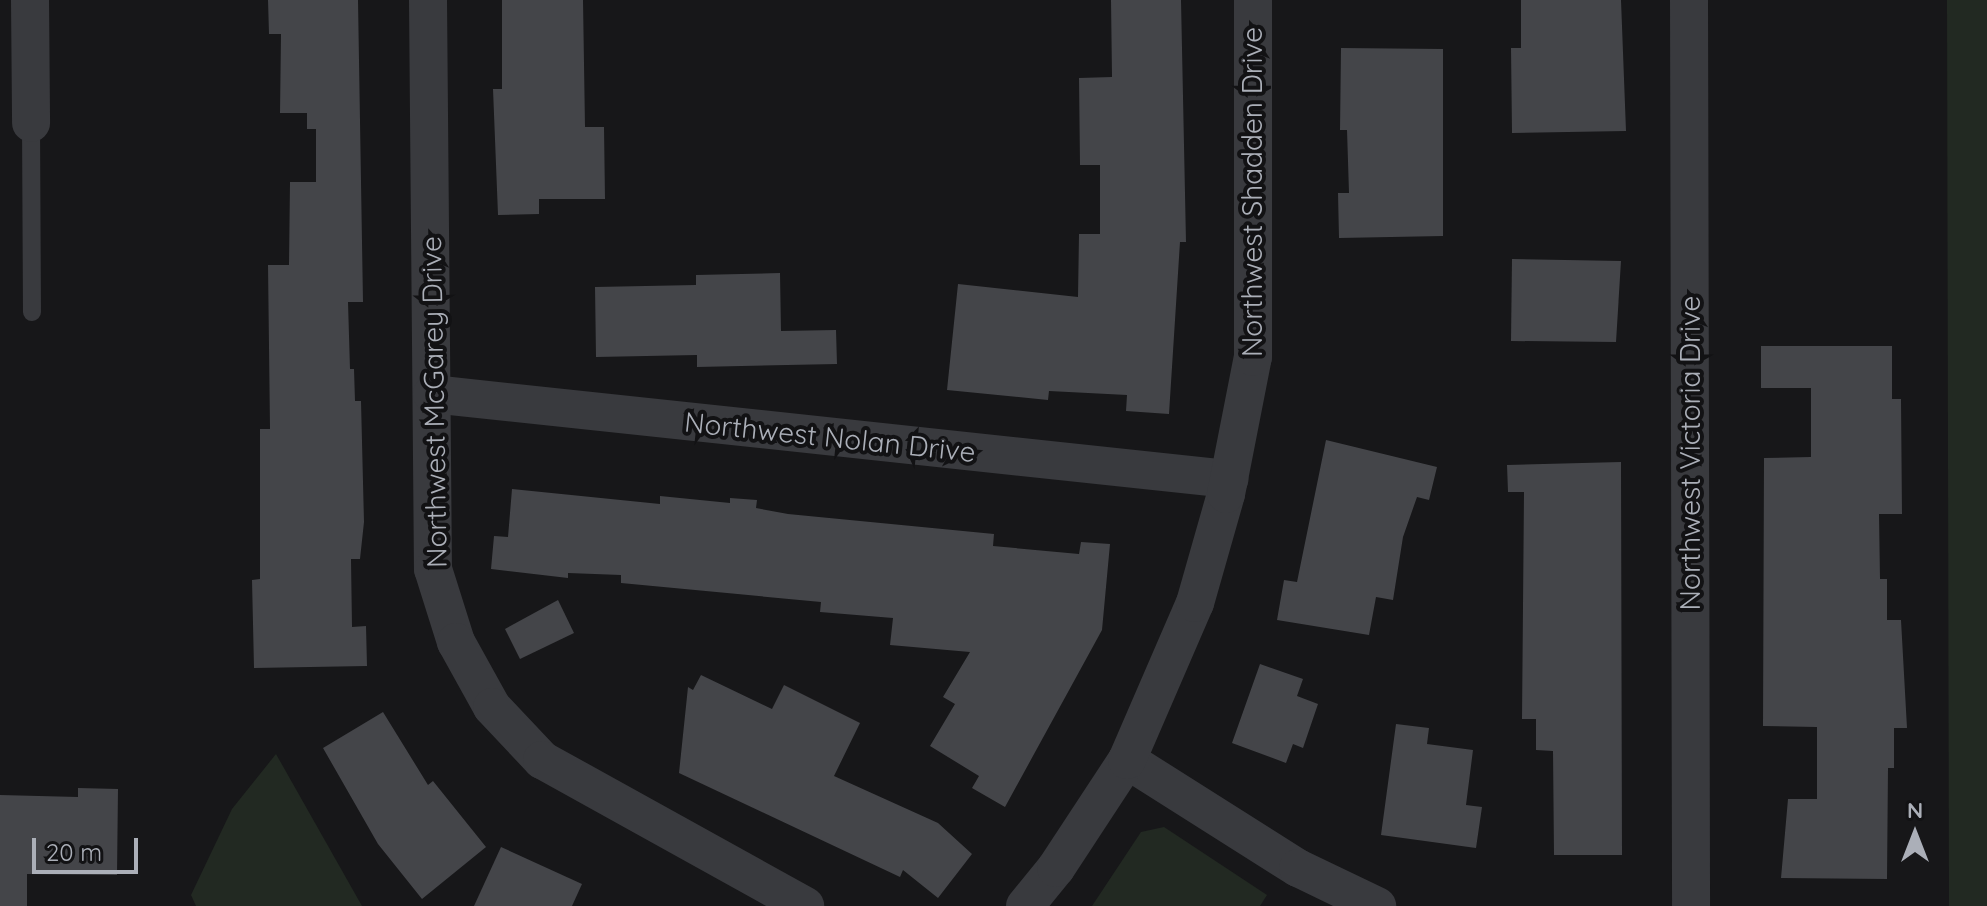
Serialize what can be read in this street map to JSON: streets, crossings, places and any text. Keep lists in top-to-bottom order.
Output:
{
  "streets": {
    "street": [
      "Northwest Shadden Drive",
      "Northwest McGarey Drive",
      "Northwest Nolan Drive",
      "Northwest Victoria Drive"
    ]
  },
  "crossings": [
    ["Northwest Shadden Drive", "Northwest Nolan Drive"],
    ["Northwest McGarey Drive", "Northwest Nolan Drive"]
  ],
  "scale_bar": "20 m",
  "north": "top"
}
